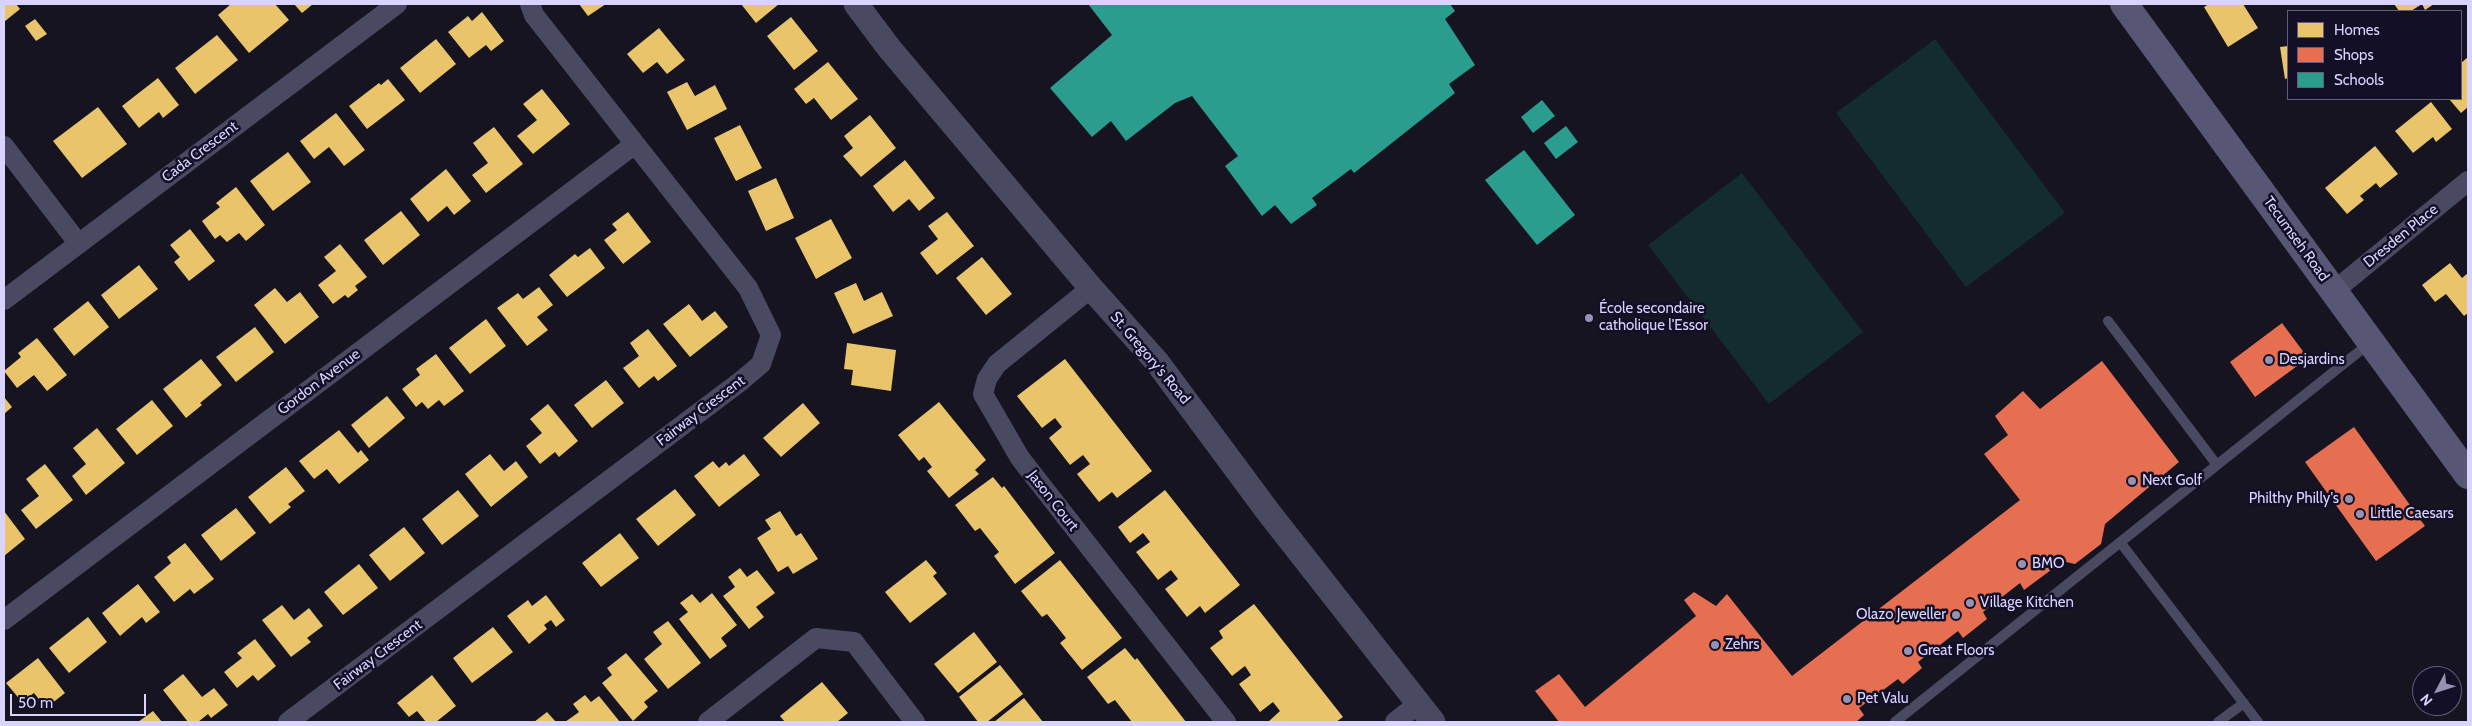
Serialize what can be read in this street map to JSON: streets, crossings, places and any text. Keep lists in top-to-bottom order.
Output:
{
  "streets": {
    "main road": ["Tecumseh Road"],
    "street": [
      "Cada Crescent",
      "Dresden Place",
      "St. Gregory's Road",
      "Gordon Avenue",
      "Fairway Crescent",
      "Jason Court"
    ]
  },
  "crossings": [
    ["Dresden Place", "Tecumseh Road"],
    ["St. Gregory's Road", "Jason Court"],
    ["Gordon Avenue", "Fairway Crescent"]
  ],
  "places": [
    "École secondaire catholique l'Essor",
    "Desjardins",
    "Next Golf",
    "Philthy Philly's",
    "Little Caesars",
    "BMO",
    "Village Kitchen",
    "Olazo Jeweller",
    "Zehrs",
    "Great Floors",
    "Pet Valu"
  ],
  "legend": ["Homes", "Shops", "Schools"],
  "scale_bar": "50 m",
  "north": "bottom left"
}
